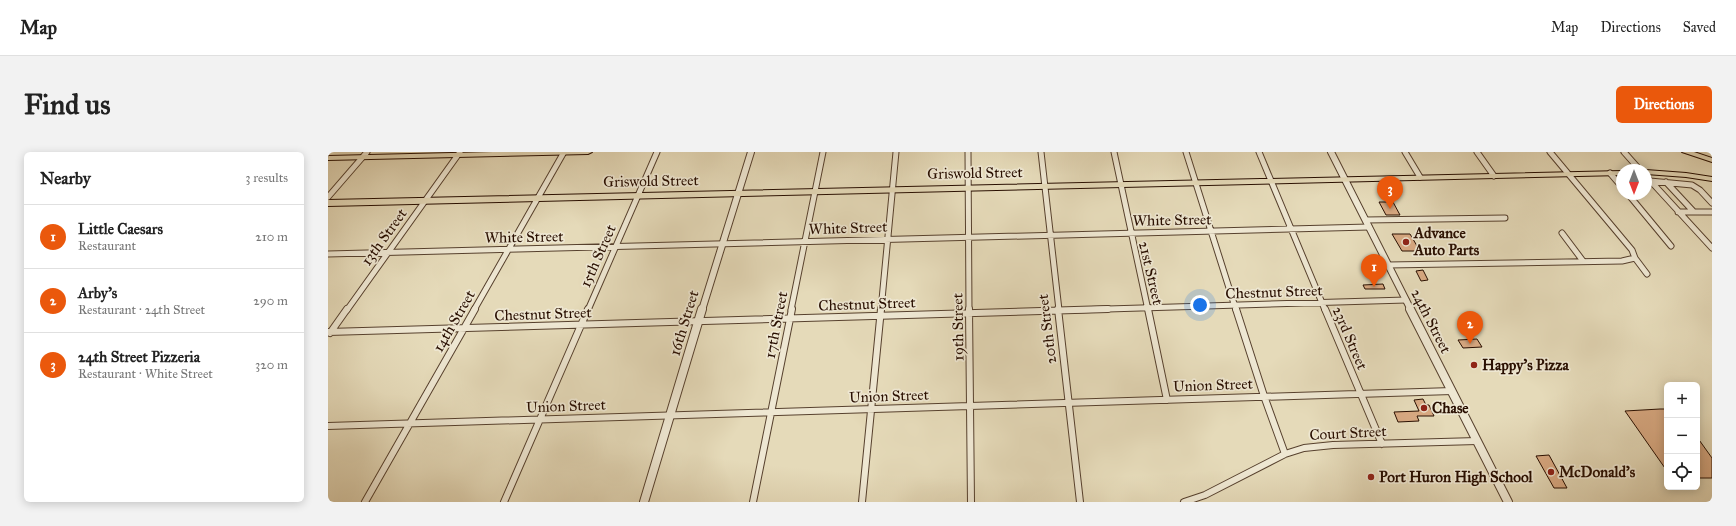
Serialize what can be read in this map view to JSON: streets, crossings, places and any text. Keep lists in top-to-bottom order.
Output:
{
  "streets": {
    "main road": ["Griswold Street"],
    "street": [
      "White Street",
      "13th Street",
      "15th Street",
      "21st Street",
      "Chestnut Street",
      "14th Street",
      "24th Street",
      "16th Street",
      "17th Street",
      "19th Street",
      "20th Street",
      "23rd Street",
      "Union Street",
      "Court Street"
    ]
  },
  "crossings": [
    ["Griswold Street", "13th Street"],
    ["Griswold Street", "15th Street"],
    ["Griswold Street", "21st Street"],
    ["Griswold Street", "14th Street"],
    ["Griswold Street", "24th Street"],
    ["Griswold Street", "16th Street"],
    ["Griswold Street", "17th Street"],
    ["Griswold Street", "19th Street"],
    ["Griswold Street", "20th Street"],
    ["Griswold Street", "23rd Street"],
    ["White Street", "13th Street"],
    ["White Street", "15th Street"],
    ["White Street", "21st Street"],
    ["White Street", "14th Street"],
    ["White Street", "24th Street"],
    ["White Street", "16th Street"],
    ["White Street", "17th Street"],
    ["White Street", "19th Street"],
    ["White Street", "20th Street"],
    ["White Street", "23rd Street"],
    ["13th Street", "Chestnut Street"],
    ["15th Street", "Chestnut Street"],
    ["15th Street", "Union Street"],
    ["21st Street", "Chestnut Street"],
    ["21st Street", "Union Street"],
    ["Chestnut Street", "14th Street"],
    ["Chestnut Street", "24th Street"],
    ["Chestnut Street", "16th Street"],
    ["Chestnut Street", "17th Street"],
    ["Chestnut Street", "19th Street"],
    ["Chestnut Street", "20th Street"],
    ["Chestnut Street", "23rd Street"],
    ["14th Street", "Union Street"],
    ["24th Street", "Union Street"],
    ["24th Street", "Court Street"],
    ["16th Street", "Union Street"],
    ["17th Street", "Union Street"],
    ["19th Street", "Union Street"],
    ["20th Street", "Union Street"],
    ["23rd Street", "Union Street"],
    ["23rd Street", "Court Street"]
  ],
  "places": [
    "Advance Auto Parts",
    "Happy's Pizza",
    "Chase",
    "McDonald's",
    "Port Huron High School"
  ],
  "north": "bottom",
  "page": {
    "header": "Map",
    "nav": ["Map", "Directions", "Saved"],
    "buttons": "Directions",
    "title": "Find us",
    "heading": ["Nearby", "3 results"],
    "pins": ["3", "1", "2"],
    "list": [
      {
        "mark": "1",
        "name": "Little Caesars",
        "note": "Restaurant",
        "value": "210 m"
      },
      {
        "mark": "2",
        "name": "Arby's",
        "note": "Restaurant · 24th Street",
        "value": "290 m"
      },
      {
        "mark": "3",
        "name": "24th Street Pizzeria",
        "note": "Restaurant · White Street",
        "value": "320 m"
      }
    ],
    "map_buttons": ["+", "−"]
  }
}
